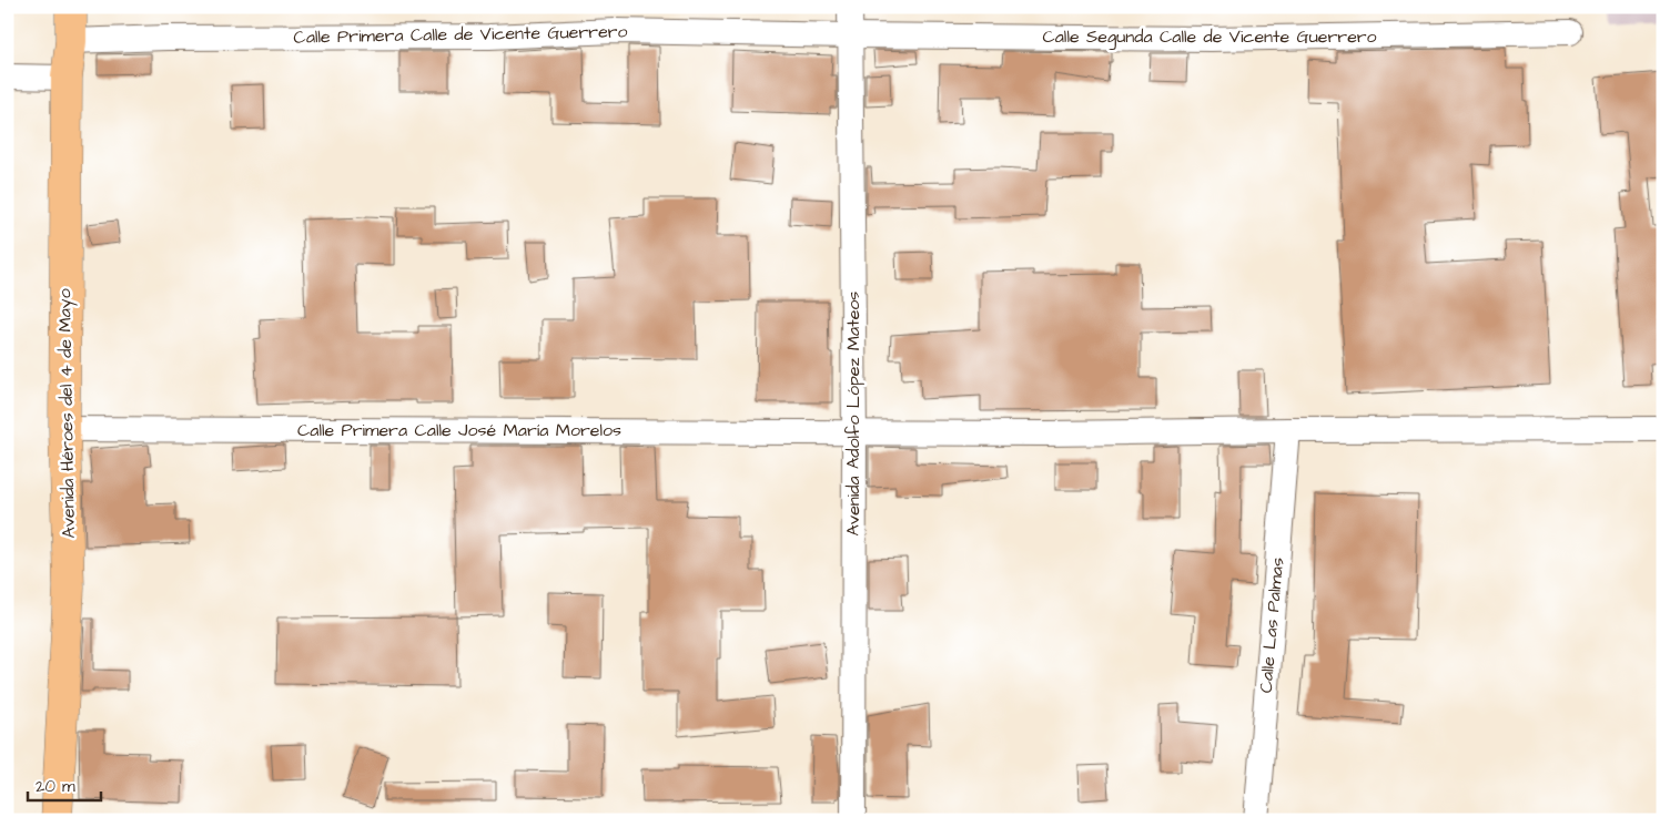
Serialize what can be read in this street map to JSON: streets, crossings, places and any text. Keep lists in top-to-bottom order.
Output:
{
  "streets": {
    "main road": ["Avenida Héroes del 4 de Mayo"],
    "street": [
      "Calle Primera Calle de Vicente Guerrero",
      "Calle Segunda Calle de Vicente Guerrero",
      "Avenida Adolfo López Mateos",
      "Calle Primera Calle José María Morelos",
      "Calle Las Palmas"
    ]
  },
  "crossings": [
    ["Calle Primera Calle de Vicente Guerrero", "Calle Segunda Calle de Vicente Guerrero"],
    ["Calle Primera Calle de Vicente Guerrero", "Avenida Héroes del 4 de Mayo"],
    ["Calle Primera Calle de Vicente Guerrero", "Avenida Adolfo López Mateos"],
    ["Calle Segunda Calle de Vicente Guerrero", "Avenida Adolfo López Mateos"],
    ["Avenida Héroes del 4 de Mayo", "Calle Primera Calle José María Morelos"],
    ["Avenida Adolfo López Mateos", "Calle Primera Calle José María Morelos"],
    ["Calle Primera Calle José María Morelos", "Calle Las Palmas"]
  ],
  "scale_bar": "20 m"
}
